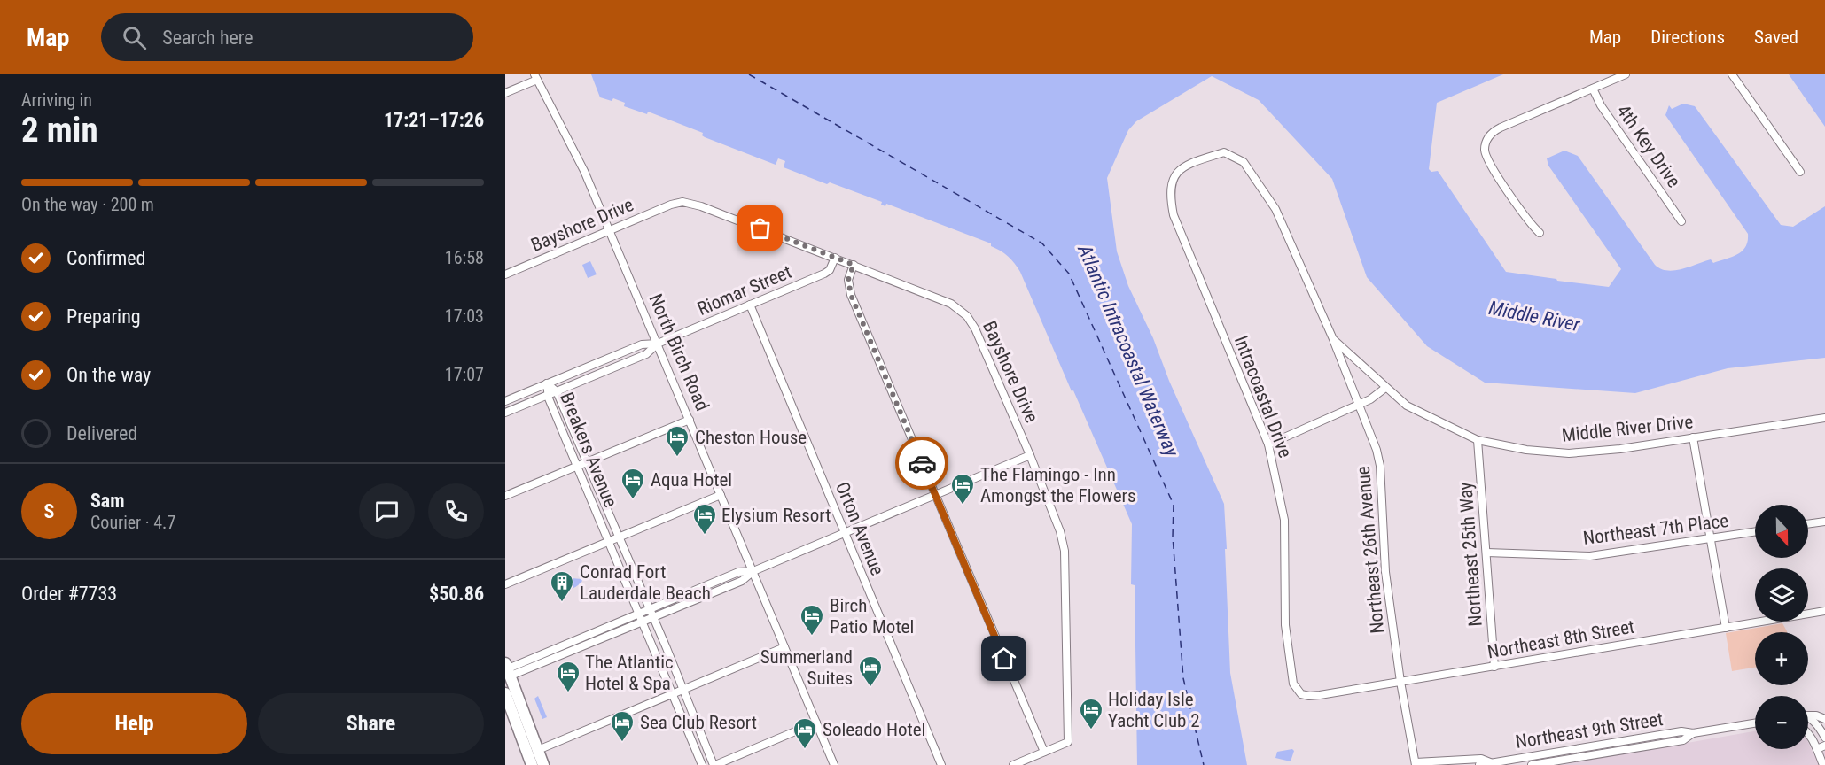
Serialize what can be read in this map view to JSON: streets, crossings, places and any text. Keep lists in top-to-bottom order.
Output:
{
  "streets": {
    "street": [
      "4th Key Drive",
      "Bayshore Drive",
      "Riomar Street",
      "North Birch Road",
      "Intracoastal Drive",
      "Middle River Drive",
      "Breakers Avenue",
      "Orton Avenue",
      "Northeast 7th Place",
      "Northeast 26th Avenue",
      "Northeast 25th Way",
      "Northeast 8th Street",
      "Northeast 9th Street"
    ]
  },
  "crossings": [
    ["Bayshore Drive", "Riomar Street"],
    ["Bayshore Drive", "North Birch Road"],
    ["Riomar Street", "North Birch Road"],
    ["Riomar Street", "Breakers Avenue"],
    ["Riomar Street", "Orton Avenue"],
    ["Intracoastal Drive", "Middle River Drive"],
    ["Intracoastal Drive", "Northeast 8th Street"],
    ["Middle River Drive", "Northeast 26th Avenue"],
    ["Middle River Drive", "Northeast 25th Way"],
    ["Northeast 7th Place", "Northeast 25th Way"],
    ["Northeast 26th Avenue", "Northeast 8th Street"],
    ["Northeast 26th Avenue", "Northeast 9th Street"],
    ["Northeast 25th Way", "Northeast 8th Street"]
  ],
  "water": ["Middle River", "Atlantic Intracoastal Waterway"],
  "places": {
    "hotel": [
      "Cheston House",
      "Aqua Hotel",
      "The Flamingo - Inn Amongst the Flowers",
      "Elysium Resort",
      "Birch Patio Motel",
      "Summerland Suites",
      "The Atlantic Hotel & Spa",
      "Holiday Isle Yacht Club 2",
      "Sea Club Resort",
      "Soleado Hotel"
    ],
    "building": ["Conrad Fort Lauderdale Beach"]
  },
  "north": "bottom",
  "page": {
    "header": "Map",
    "search": "Search here",
    "nav": ["Map", "Directions", "Saved"],
    "heading": ["2 min", "Arriving in", "17:21–17:26"],
    "panel": [
      "Sam",
      "Courier · 4.7",
      "Order #7733",
      "$50.86"
    ],
    "bar": "On the way · 200 m",
    "list": [
      ["Confirmed", "16:58"],
      ["Preparing", "17:03"],
      ["On the way", "17:07"],
      "Delivered"
    ],
    "round": "S",
    "map_buttons": ["+", "−"],
    "buttons": ["Help", "Share"]
  }
}
